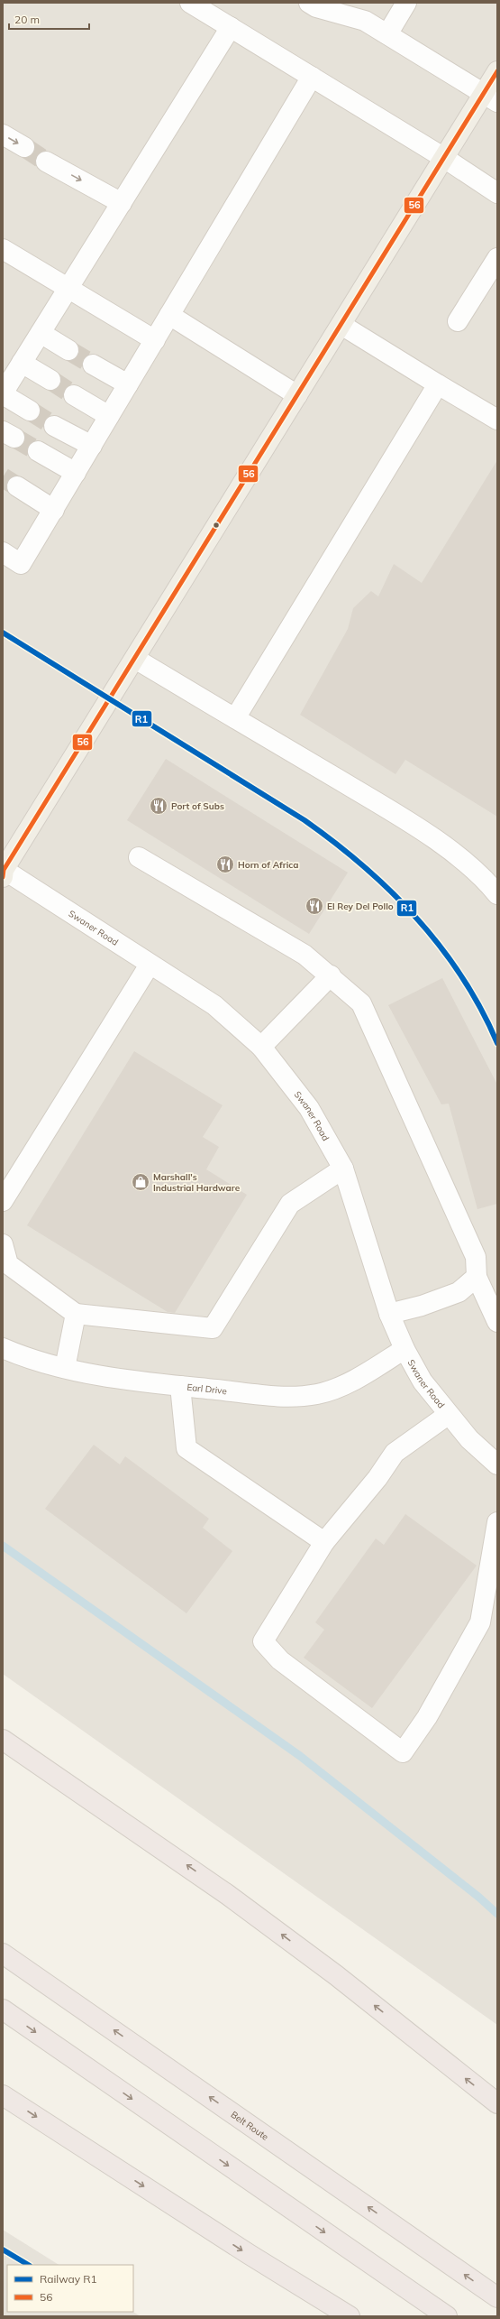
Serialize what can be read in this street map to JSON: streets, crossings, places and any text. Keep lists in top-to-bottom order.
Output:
{
  "streets": {
    "highway": ["Belt Route"],
    "street": ["Swaner Road", "Earl Drive"]
  },
  "crossings": [
    ["Swaner Road", "Earl Drive"]
  ],
  "places": {
    "restaurant": ["Port of Subs", "Horn of Africa", "El Rey Del Pollo"],
    "shop": ["Marshall's Industrial Hardware"]
  },
  "lines": ["transit line 56", "rail line R1"],
  "legend": ["Railway R1", "56"],
  "scale_bar": "20 m"
}
